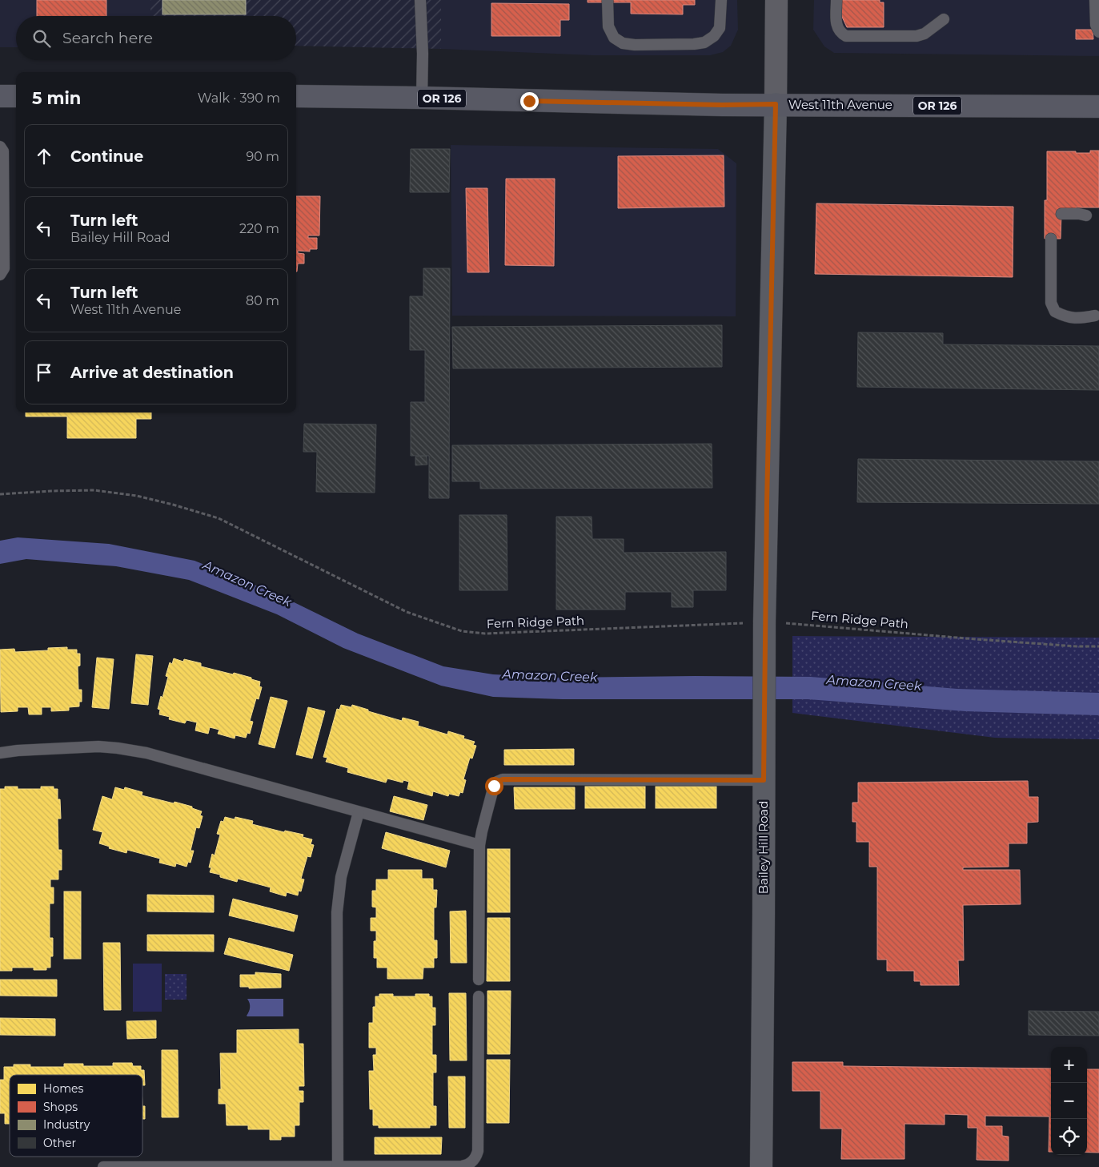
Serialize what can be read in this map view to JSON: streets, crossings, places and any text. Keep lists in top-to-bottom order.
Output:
{
  "streets": {
    "main road": ["OR 126", "West 11th Avenue", "Bailey Hill Road"],
    "path": ["Fern Ridge Path"]
  },
  "crossings": [
    ["West 11th Avenue", "Bailey Hill Road"],
    ["Fern Ridge Path", "Bailey Hill Road"]
  ],
  "water": ["Amazon Creek"],
  "legend": [
    "Homes",
    "Shops",
    "Industry",
    "Other"
  ],
  "page": {
    "search": "Search here",
    "heading": ["5 min", "Walk · 390 m"],
    "list": [
      ["Continue", "90 m"],
      ["Turn left", "Bailey Hill Road", "220 m"],
      ["Turn left", "West 11th Avenue", "80 m"],
      "Arrive at destination"
    ],
    "map_buttons": ["+", "−"]
  }
}
